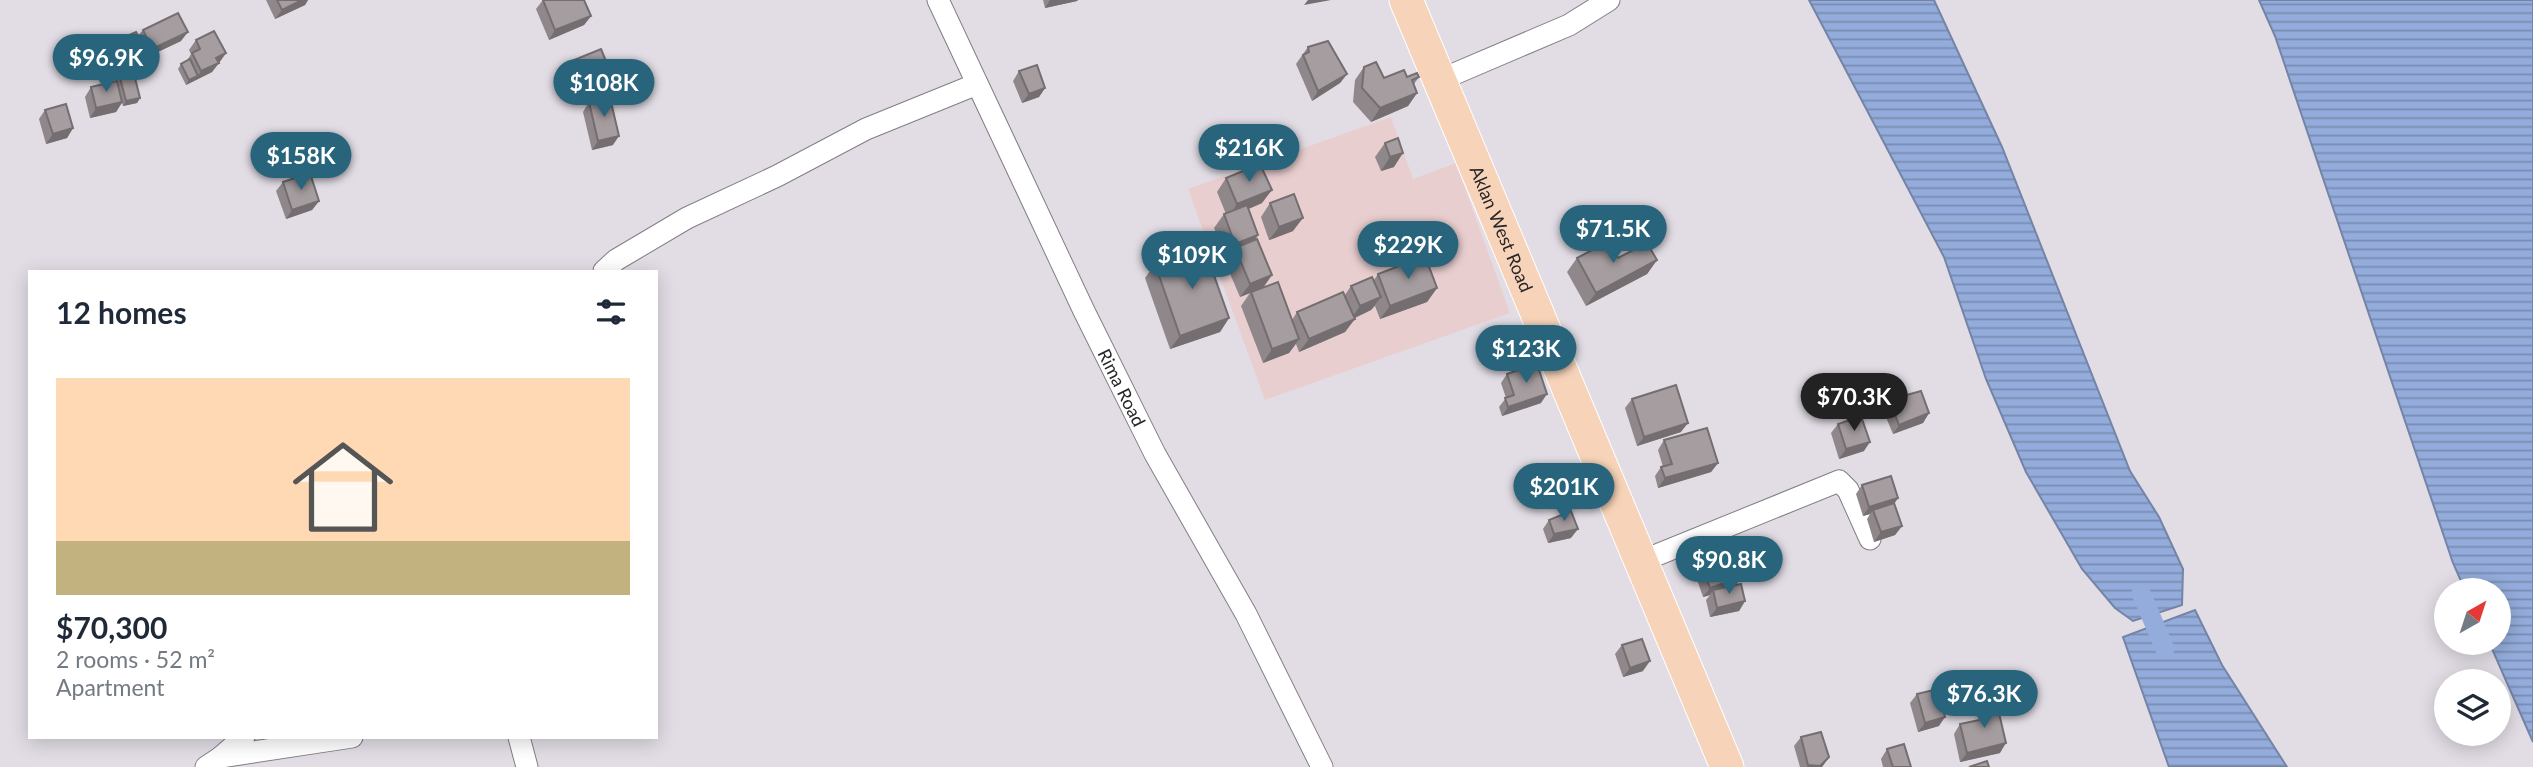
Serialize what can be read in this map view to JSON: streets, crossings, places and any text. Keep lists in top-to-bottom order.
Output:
{
  "streets": {
    "main road": ["Aklan West Road"],
    "street": ["Rima Road"]
  },
  "north": "top right",
  "page": {
    "price": [
      "$96.9K",
      "$108K",
      "$216K",
      "$158K",
      "$71.5K",
      "$229K",
      "$109K",
      "$123K",
      "$70.3K",
      "$201K",
      "$90.8K",
      "$76.3K"
    ],
    "heading": "12 homes",
    "list": [
      {
        "name": "$70,300",
        "note": "2 rooms · 52 m² · Apartment"
      }
    ]
  }
}
